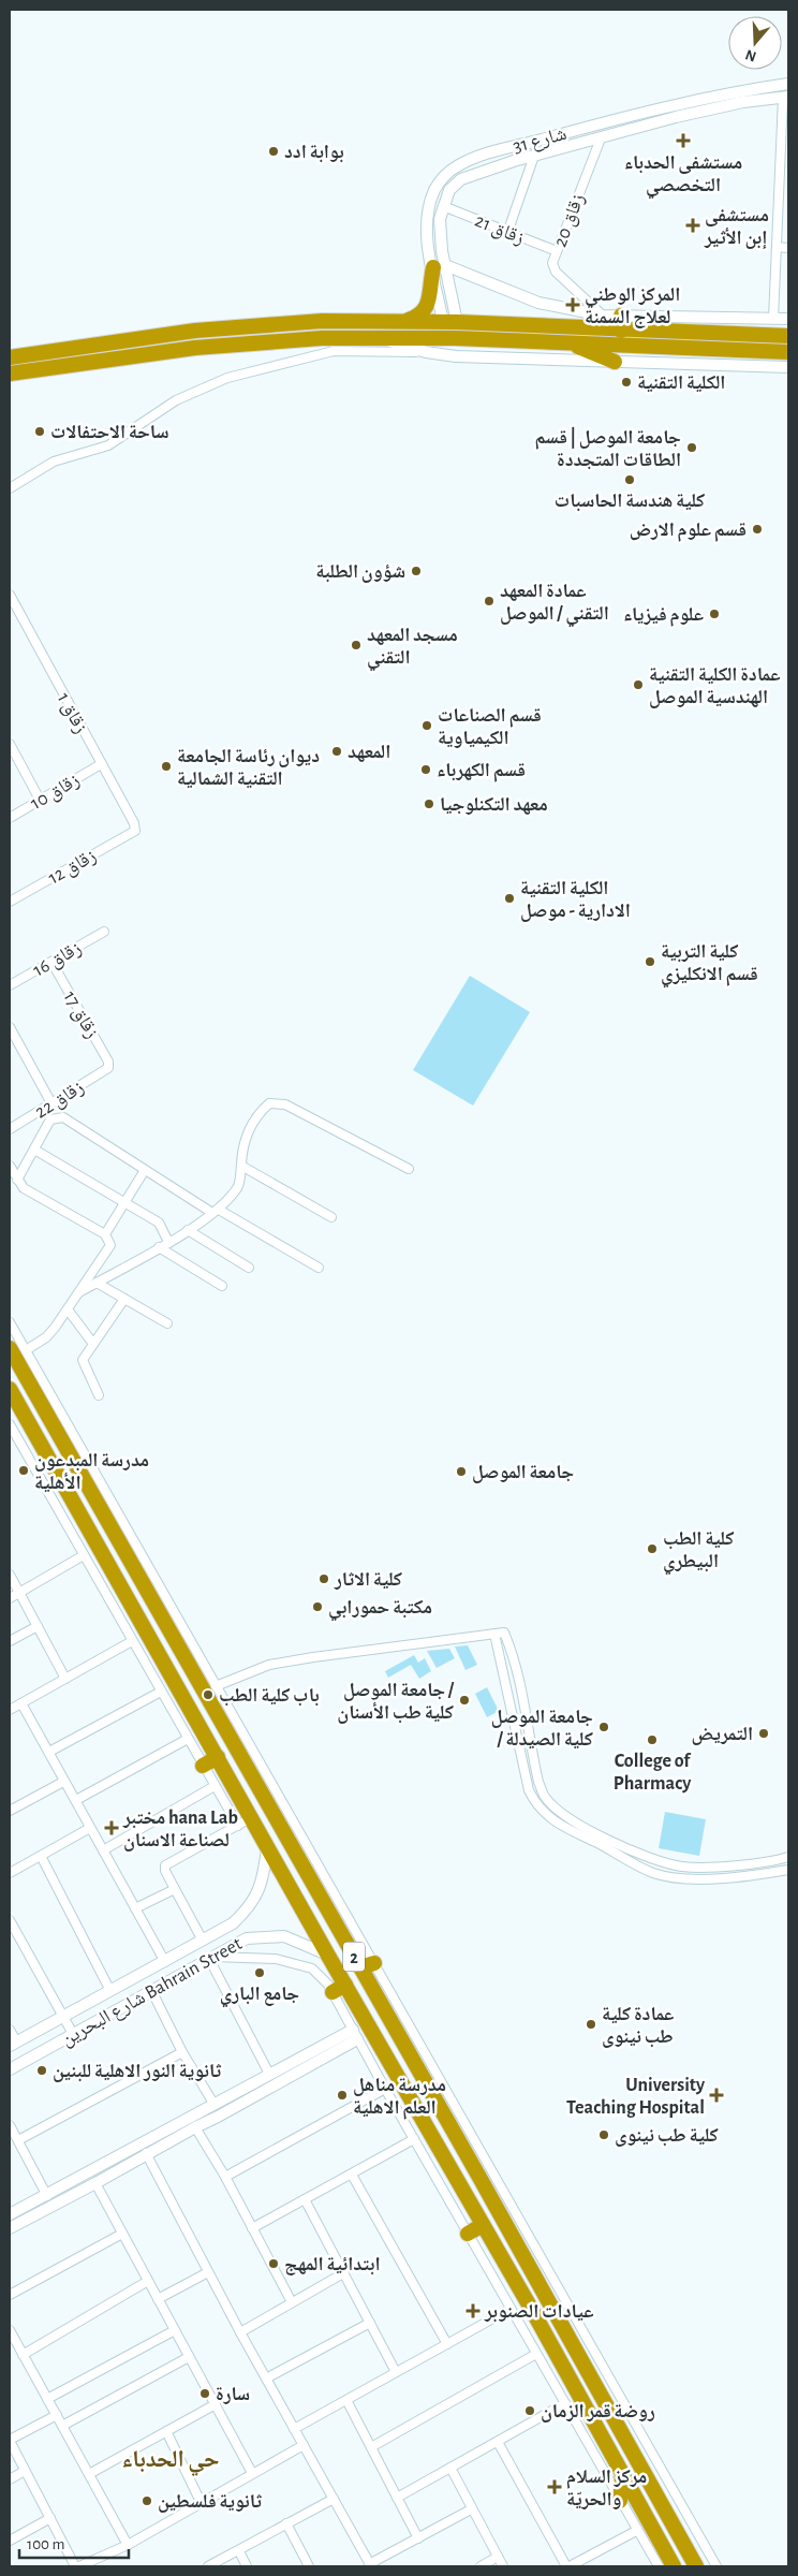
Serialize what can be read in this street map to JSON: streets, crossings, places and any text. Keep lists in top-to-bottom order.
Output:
{
  "streets": {
    "highway": ["2"],
    "street": [
      "شارع 31",
      "زقاق 20",
      "زقاق 21",
      "زقاق 1",
      "زقاق 10",
      "زقاق 12",
      "زقاق 16",
      "زقاق 17",
      "زقاق 22",
      "شارع البحرين Bahrain Street"
    ]
  },
  "crossings": [
    ["شارع 31", "زقاق 20"],
    ["شارع 31", "زقاق 21"],
    ["زقاق 20", "زقاق 21"],
    ["زقاق 1", "زقاق 10"],
    ["زقاق 1", "زقاق 12"],
    ["زقاق 16", "زقاق 17"],
    ["زقاق 17", "زقاق 22"],
    ["2", "شارع البحرين Bahrain Street"]
  ],
  "districts": ["حي الحدباء"],
  "places": {
    "health": [
      "مستشفى الحدباء التخصصي",
      "مستشفى إبن الأثير",
      "المركز الوطني لعلاج السمنة",
      "مختبر hana Lab لصناعة الاسنان",
      "University Teaching Hospital",
      "عيادات الصنوبر",
      "مركز السلام والحريّة"
    ],
    "other": [
      "بوابة ادد",
      "الكلية التقنية",
      "ساحة الاحتفالات",
      "جامعة الموصل | قسم الطاقات المتجددة",
      "كلية هندسة الحاسبات",
      "قسم علوم الارض",
      "شؤون الطلبة",
      "عمادة المعهد التقني / الموصل",
      "علوم فيزياء",
      "مسجد المعهد التقني",
      "عمادة الكلية التقنية الهندسية الموصل",
      "قسم الصناعات الكيمياوية",
      "المعهد",
      "ديوان رئاسة الجامعة التقنية الشمالية",
      "قسم الكهرباء",
      "معهد التكنلوجيا",
      "الكلية التقنية الادارية - موصل",
      "كلية التربية قسم الانكليزي",
      "مدرسة المبدعون الأهلية",
      "جامعة الموصل",
      "كلية الطب البيطري",
      "كلية الاثار",
      "مكتبة حمورابي",
      "باب كلية الطب",
      "جامعة الموصل / كلية طب الأسنان",
      "جامعة الموصل / كلية الصيدلة",
      "التمريض",
      "College of Pharmacy",
      "جامع الباري",
      "عمادة كلية طب نينوى",
      "ثانوية النور الاهلية للبنين",
      "مدرسة مناهل العلم الاهلية",
      "كلية طب نينوى",
      "ابتدائية المهج",
      "سارة",
      "روضة قمر الزمان",
      "ثانوية فلسطين"
    ]
  },
  "scale_bar": "100 m",
  "north": "bottom"
}
